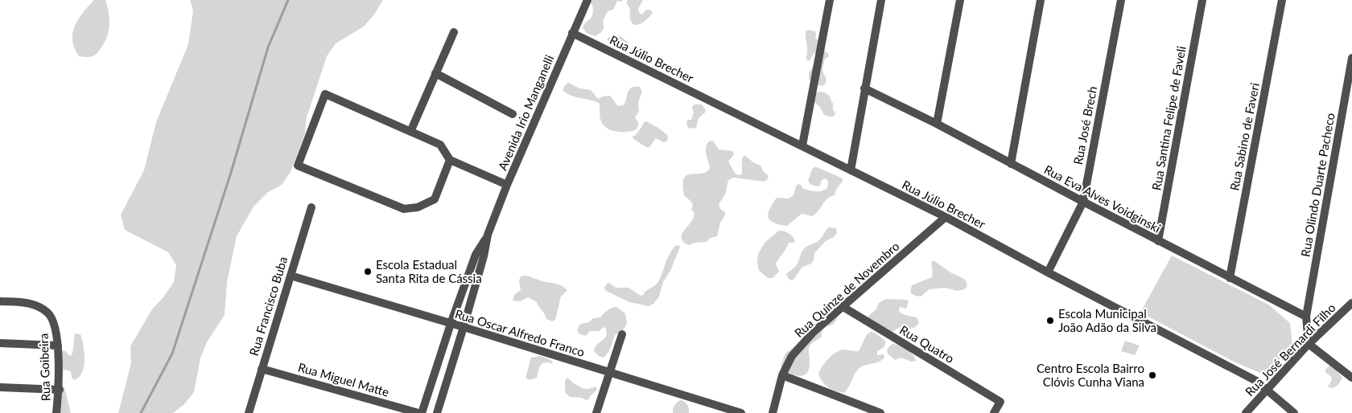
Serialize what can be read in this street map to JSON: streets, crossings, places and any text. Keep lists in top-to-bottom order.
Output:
{
  "streets": {
    "street": [
      "Rua Júlio Brecher",
      "Avenida Irio Manganelli",
      "Rua Santina Felipe de Faveli",
      "Rua José Brech",
      "Rua Sabino de Faveri",
      "Rua Olindo Duarte Pacheco",
      "Rua Eva Alves Voidginski",
      "Rua Quinze de Novembro",
      "Rua Francisco Buba",
      "Rua Oscar Alfredo Franco",
      "Rua Quatro",
      "Rua José Bernardi Filho",
      "Rua Goibeira",
      "Rua Miguel Matte"
    ]
  },
  "crossings": [
    ["Rua Júlio Brecher", "Avenida Irio Manganelli"],
    ["Rua Júlio Brecher", "Rua José Brech"],
    ["Rua Júlio Brecher", "Rua Quinze de Novembro"],
    ["Rua Júlio Brecher", "Rua José Bernardi Filho"],
    ["Avenida Irio Manganelli", "Rua Oscar Alfredo Franco"],
    ["Avenida Irio Manganelli", "Rua Miguel Matte"],
    ["Rua Santina Felipe de Faveli", "Rua Eva Alves Voidginski"],
    ["Rua José Brech", "Rua Eva Alves Voidginski"],
    ["Rua Sabino de Faveri", "Rua Eva Alves Voidginski"],
    ["Rua Olindo Duarte Pacheco", "Rua Eva Alves Voidginski"],
    ["Rua Quinze de Novembro", "Rua Quatro"],
    ["Rua Francisco Buba", "Rua Oscar Alfredo Franco"],
    ["Rua Francisco Buba", "Rua Miguel Matte"]
  ],
  "places": ["Escola Estadual Santa Rita de Cássia", "Escola Municipal João Adão da Silva", "Centro Escola Bairro Clóvis Cunha Viana"]
}
